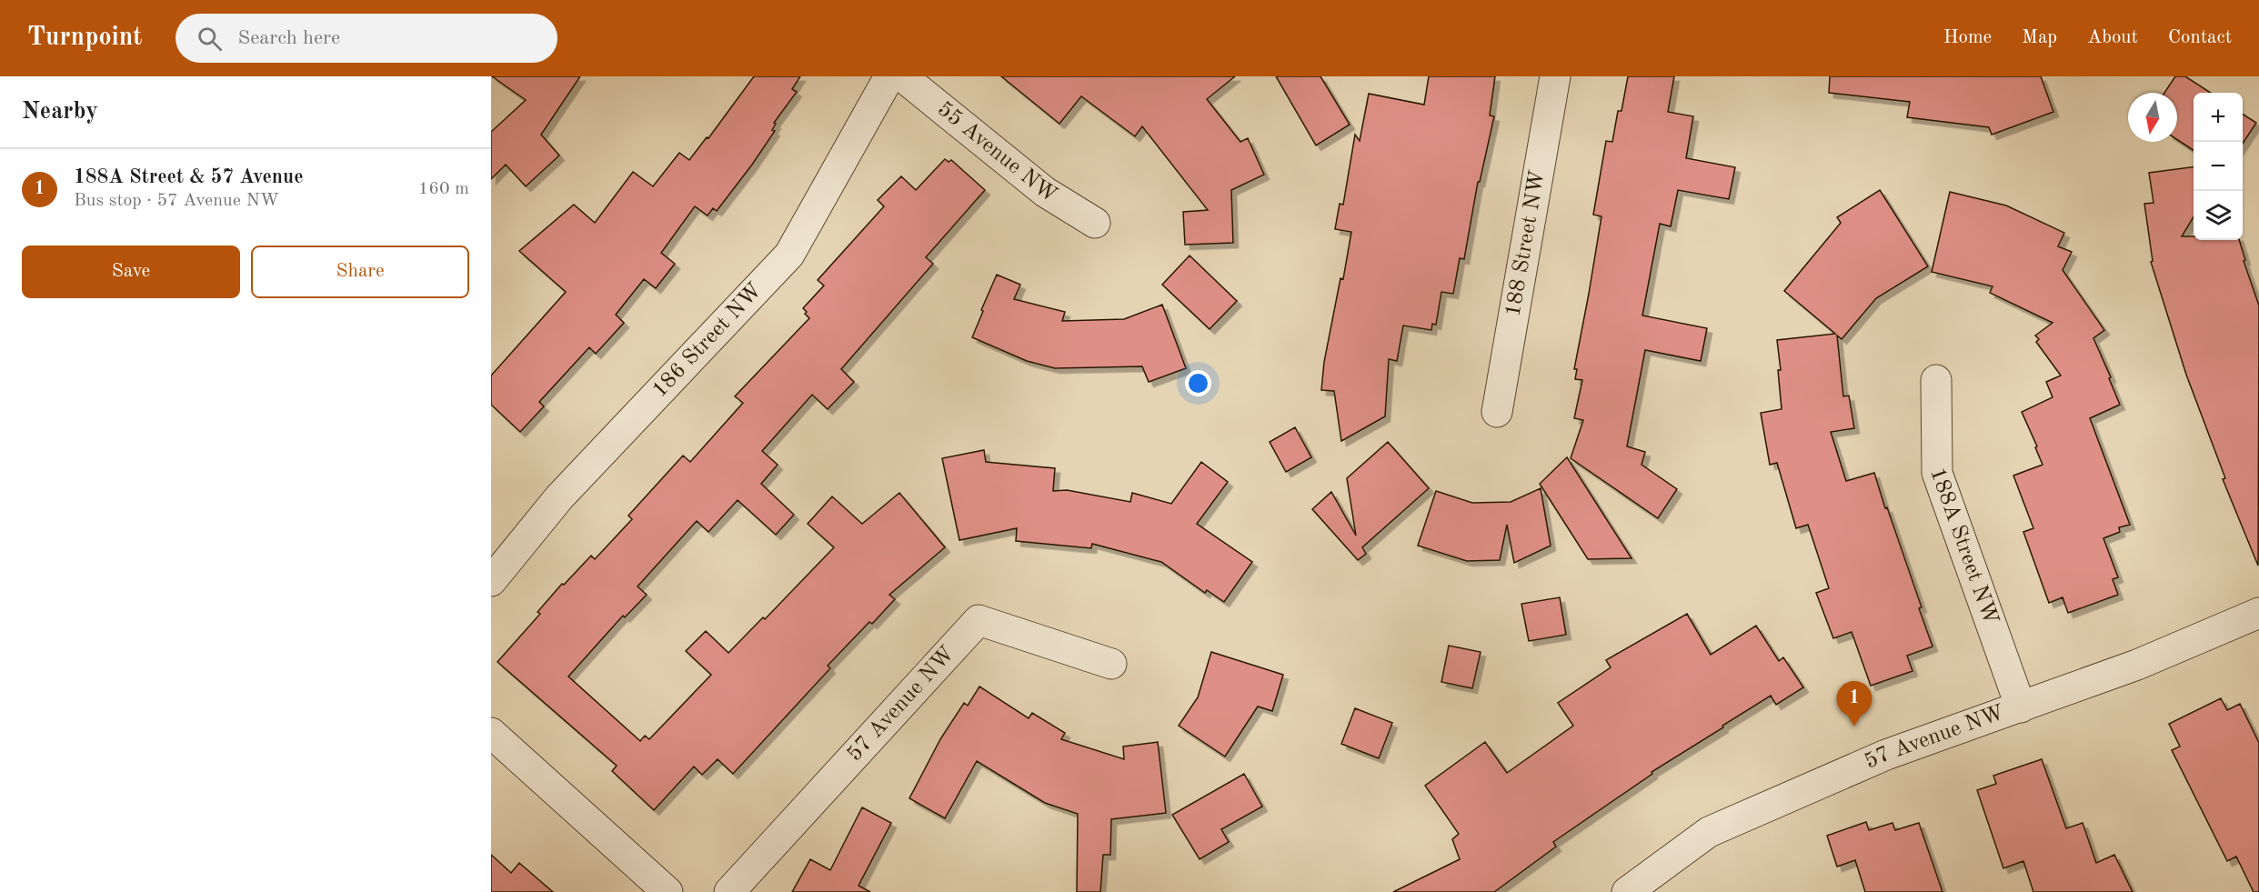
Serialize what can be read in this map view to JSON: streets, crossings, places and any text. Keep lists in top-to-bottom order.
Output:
{
  "streets": {
    "street": [
      "55 Avenue NW",
      "188 Street NW",
      "186 Street NW",
      "188A Street NW",
      "57 Avenue NW"
    ]
  },
  "crossings": [
    ["188A Street NW", "57 Avenue NW"]
  ],
  "north": "bottom",
  "page": {
    "header": "Turnpoint",
    "search": "Search here",
    "nav": [
      "Home",
      "Map",
      "About",
      "Contact"
    ],
    "heading": "Nearby",
    "map_buttons": ["+", "−"],
    "list": [
      {
        "mark": "1",
        "name": "188A Street & 57 Avenue",
        "note": "Bus stop · 57 Avenue NW",
        "value": "160 m"
      }
    ],
    "buttons": ["Save", "Share"],
    "pins": "1"
  }
}
